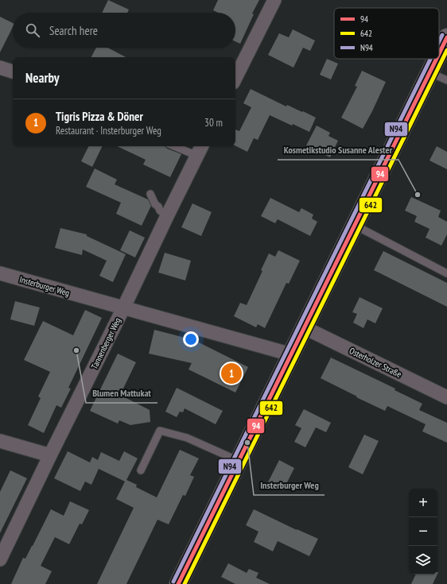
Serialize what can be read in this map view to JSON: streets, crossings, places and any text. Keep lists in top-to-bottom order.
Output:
{
  "streets": {
    "street": ["Insterburger Weg", "Tannenberger Weg", "Osterholzer Straße"]
  },
  "crossings": [
    ["Insterburger Weg", "Tannenberger Weg"]
  ],
  "places": ["Kosmetikstudio Susanne Alester", "Blumen Mattukat", "Insterburger Weg"],
  "lines": ["transit line N94", "transit line 94", "transit line 642"],
  "legend": ["94", "642", "N94"],
  "page": {
    "search": "Search here",
    "heading": "Nearby",
    "list": [
      {
        "mark": "1",
        "name": "Tigris Pizza & Döner",
        "note": "Restaurant · Insterburger Weg",
        "value": "30 m"
      }
    ],
    "pins": "1",
    "map_buttons": ["+", "−"]
  }
}
